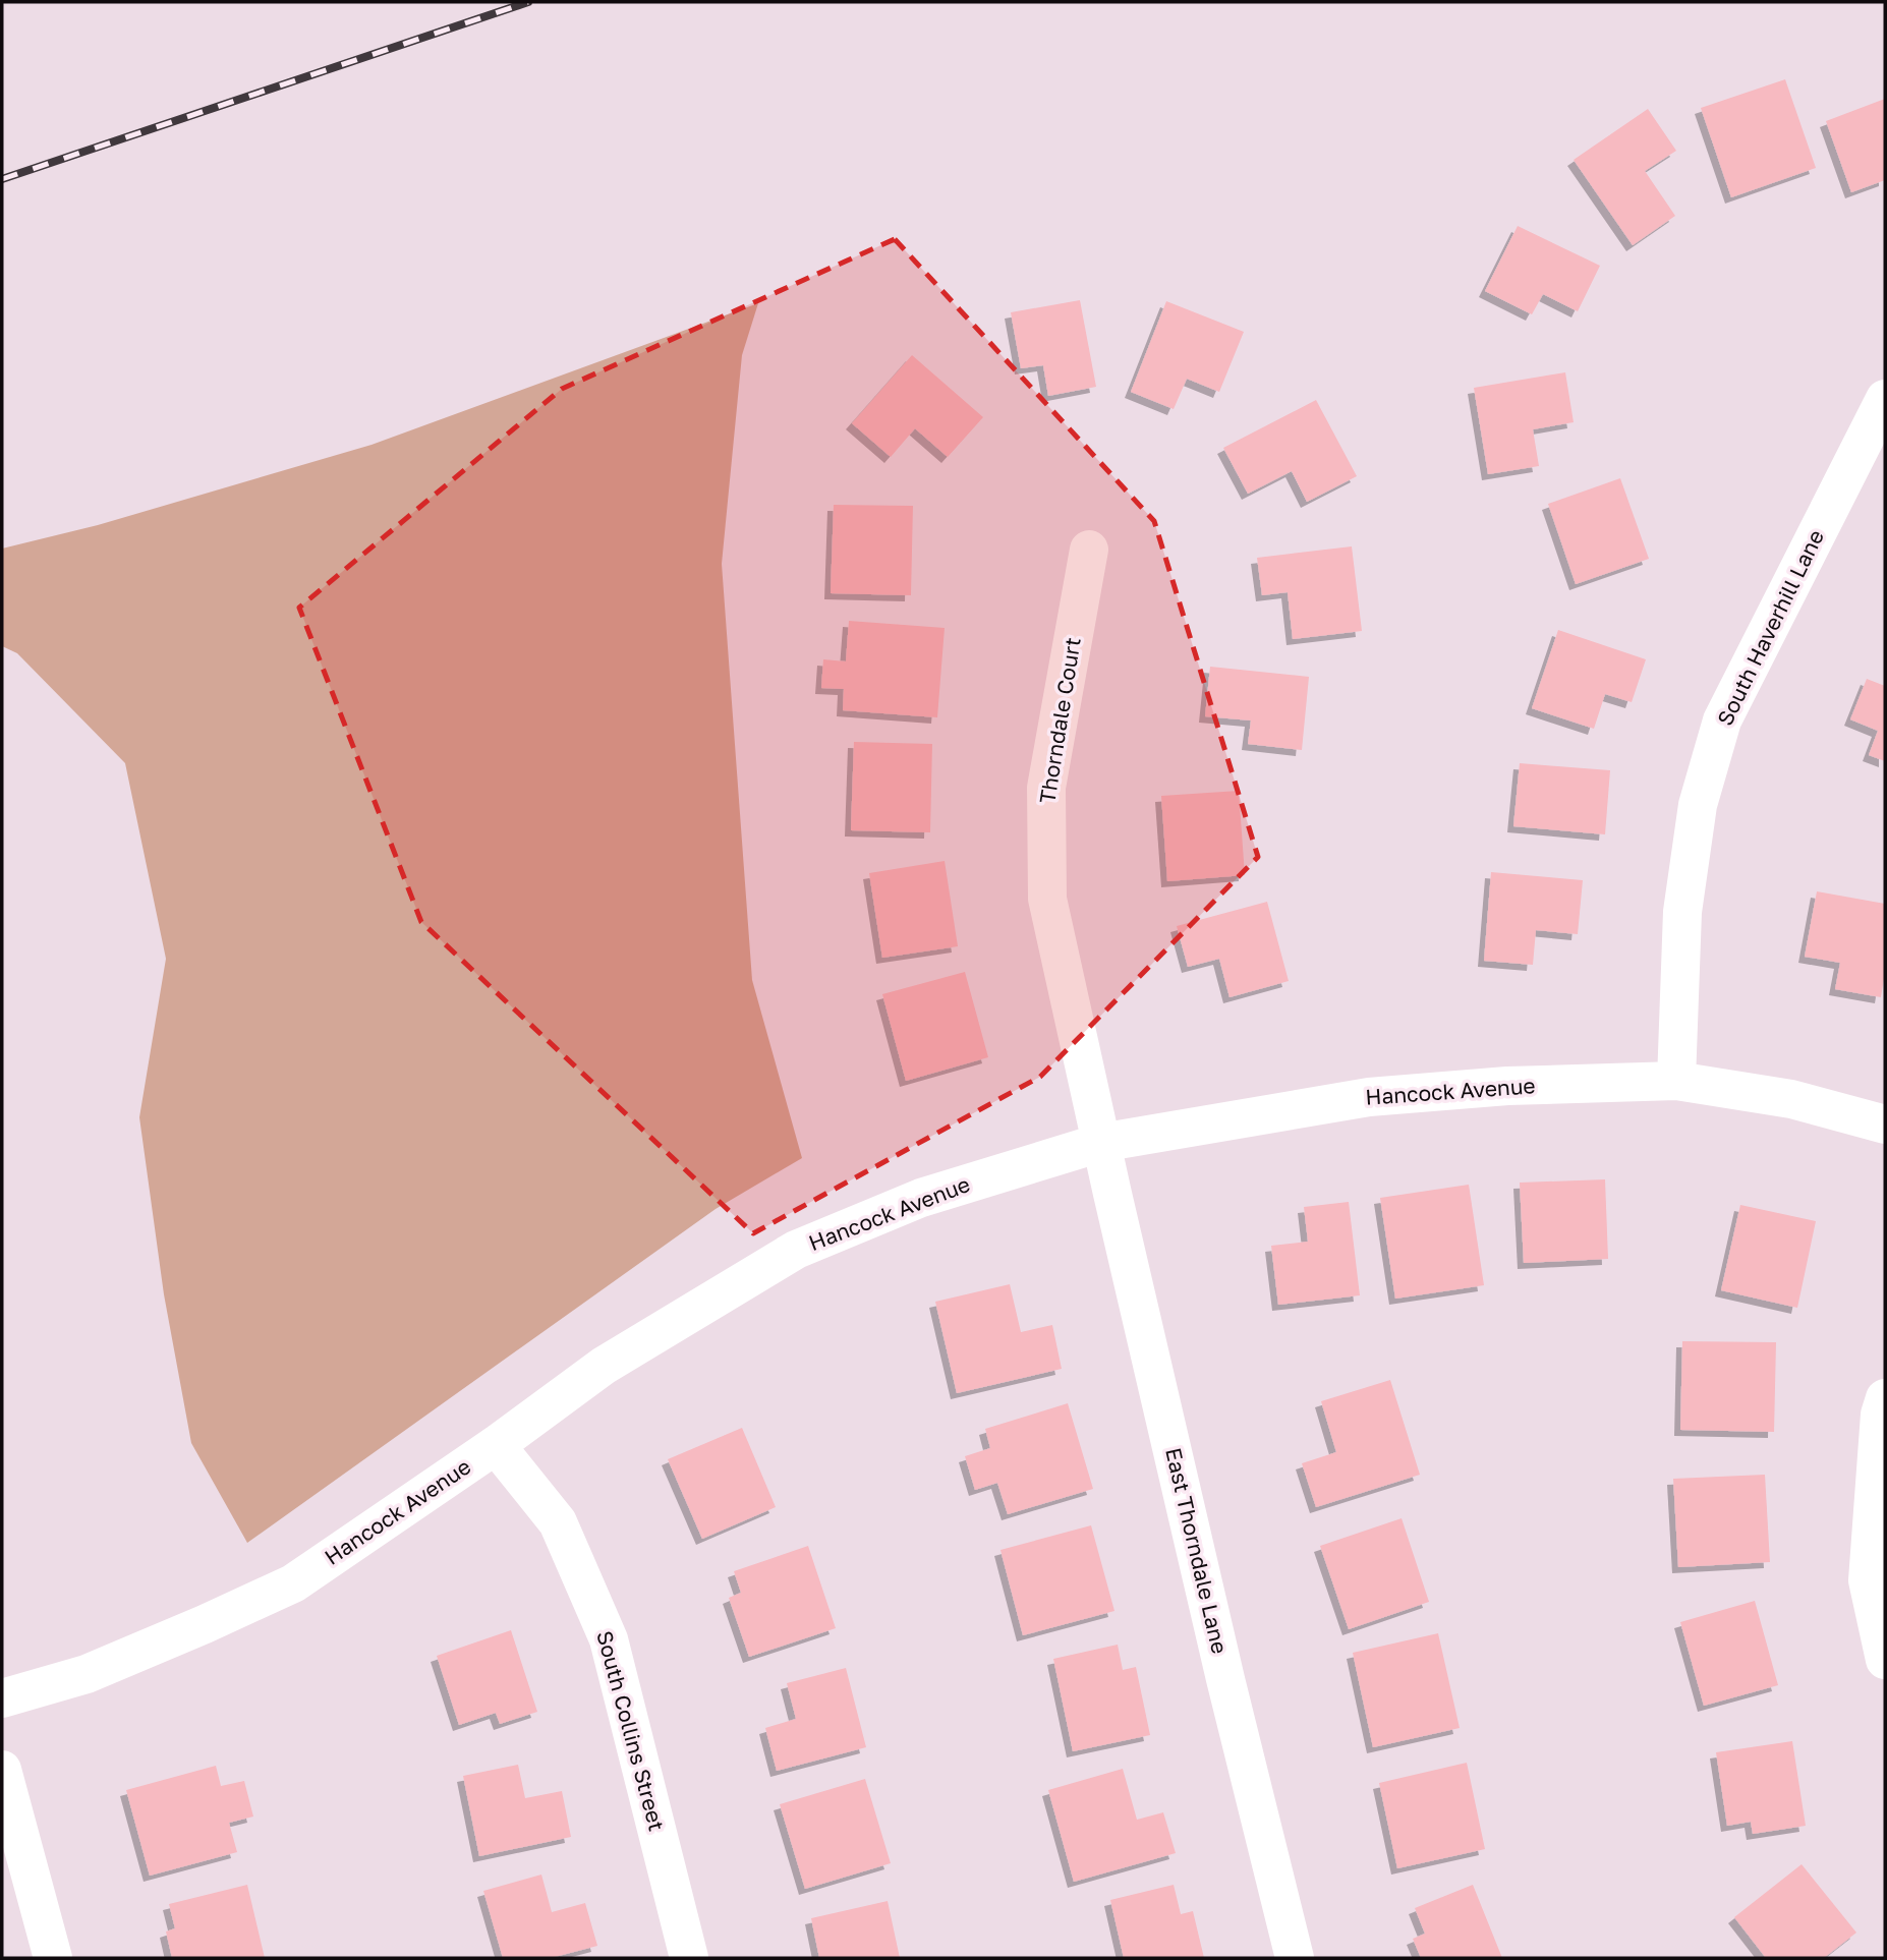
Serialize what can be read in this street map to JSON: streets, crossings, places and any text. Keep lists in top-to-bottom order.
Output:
{
  "streets": {
    "street": [
      "South Haverhill Lane",
      "Thorndale Court",
      "Hancock Avenue",
      "East Thorndale Lane",
      "South Collins Street"
    ]
  },
  "crossings": [
    ["South Haverhill Lane", "Hancock Avenue"],
    ["Thorndale Court", "Hancock Avenue"],
    ["Thorndale Court", "East Thorndale Lane"],
    ["Hancock Avenue", "East Thorndale Lane"],
    ["Hancock Avenue", "South Collins Street"]
  ]
}
